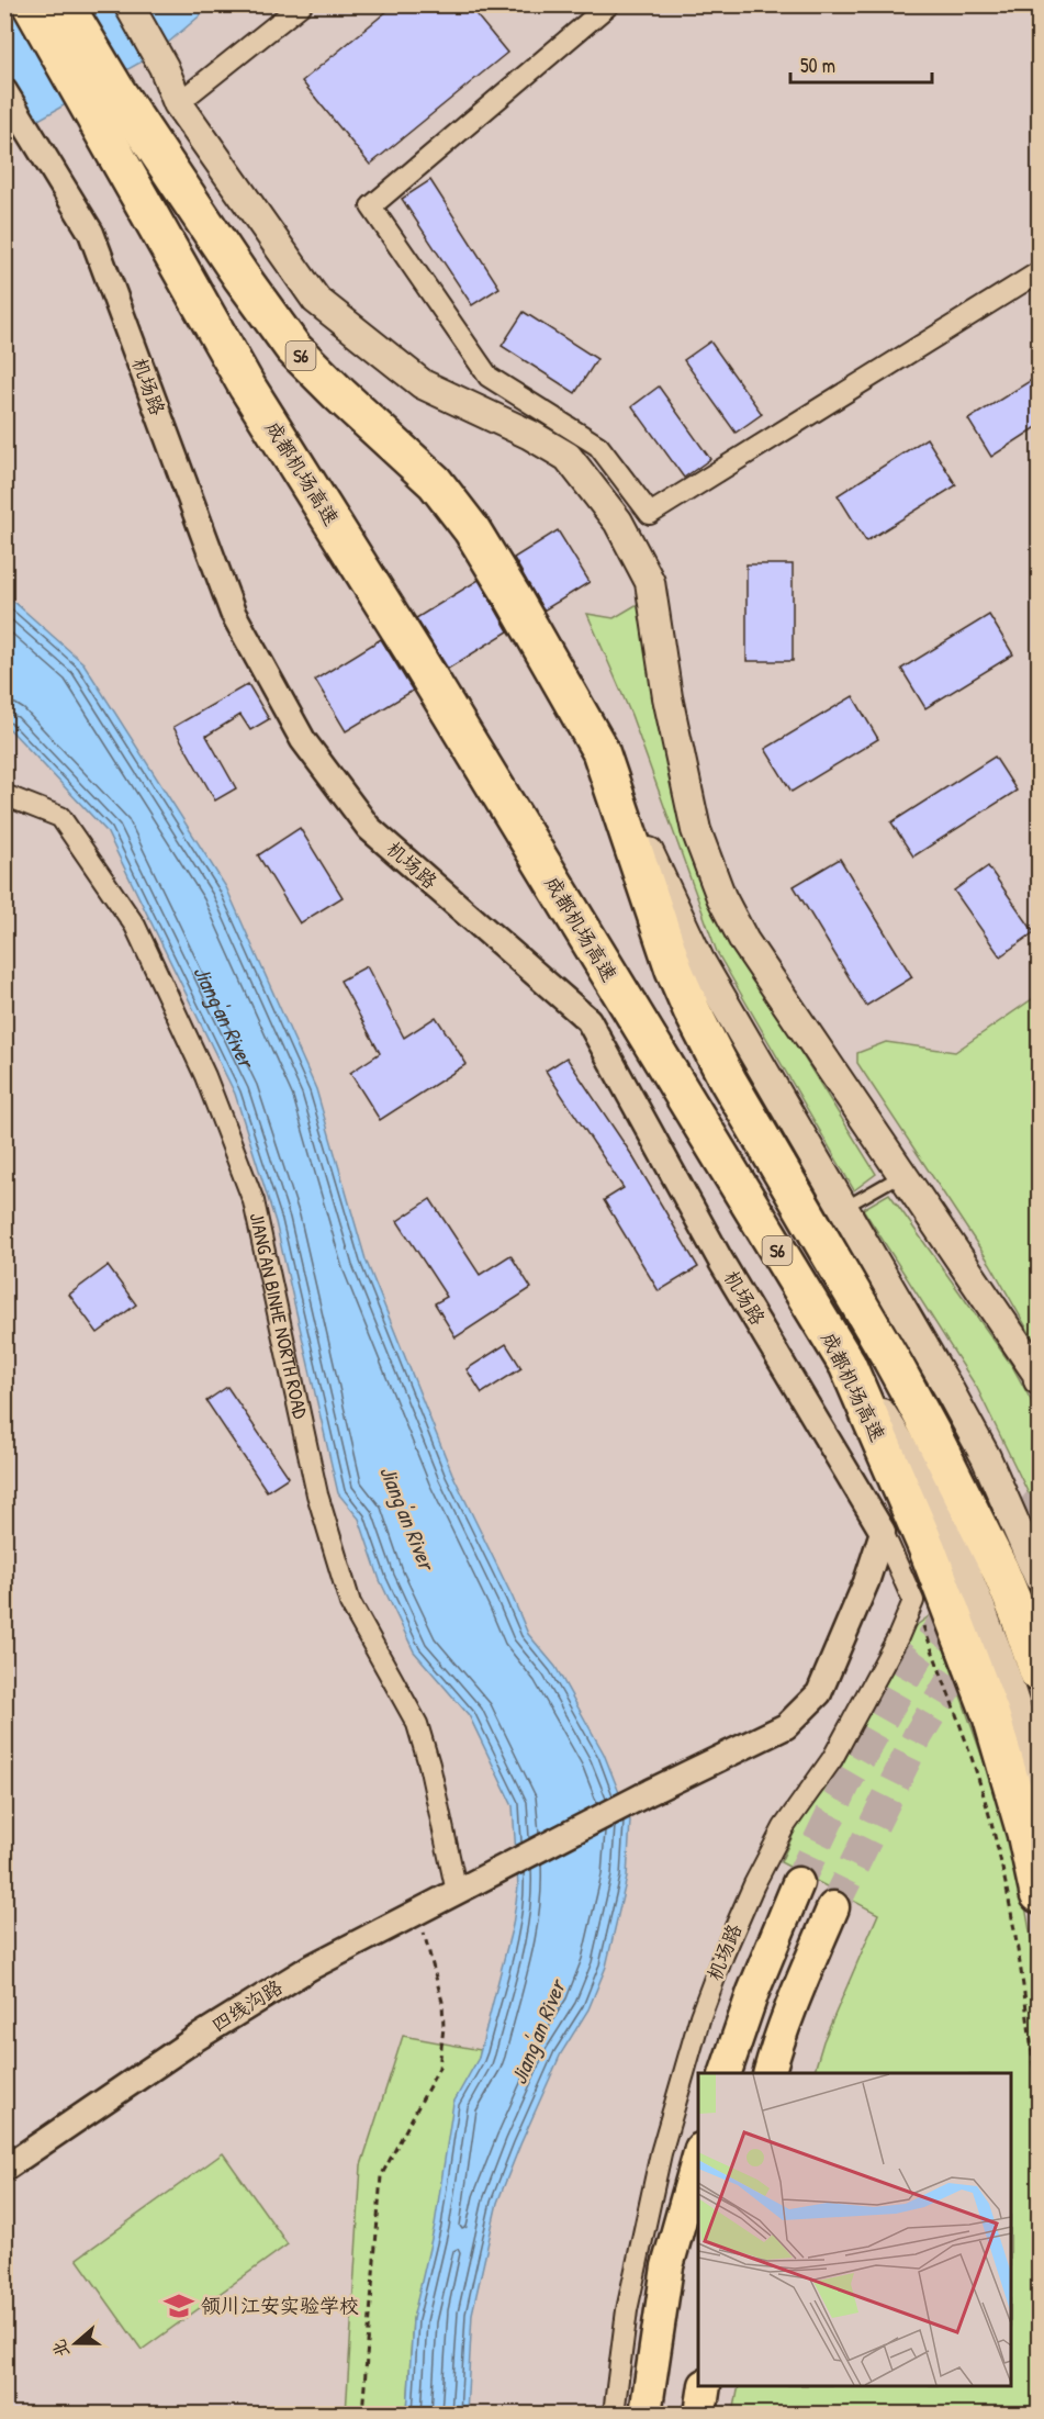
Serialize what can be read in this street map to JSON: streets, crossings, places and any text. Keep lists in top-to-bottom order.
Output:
{
  "streets": {
    "highway": ["S6", "成都机场高速"],
    "street": ["机场路", "JIANG'AN BINHE NORTH ROAD", "四线沟路"]
  },
  "crossings": [
    ["机场路", "四线沟路"],
    ["JIANG'AN BINHE NORTH ROAD", "四线沟路"]
  ],
  "water": ["Jiang'an River"],
  "places": {
    "school or university": ["领川江安实验学校"]
  },
  "scale_bar": "50 m",
  "north": "left"
}
